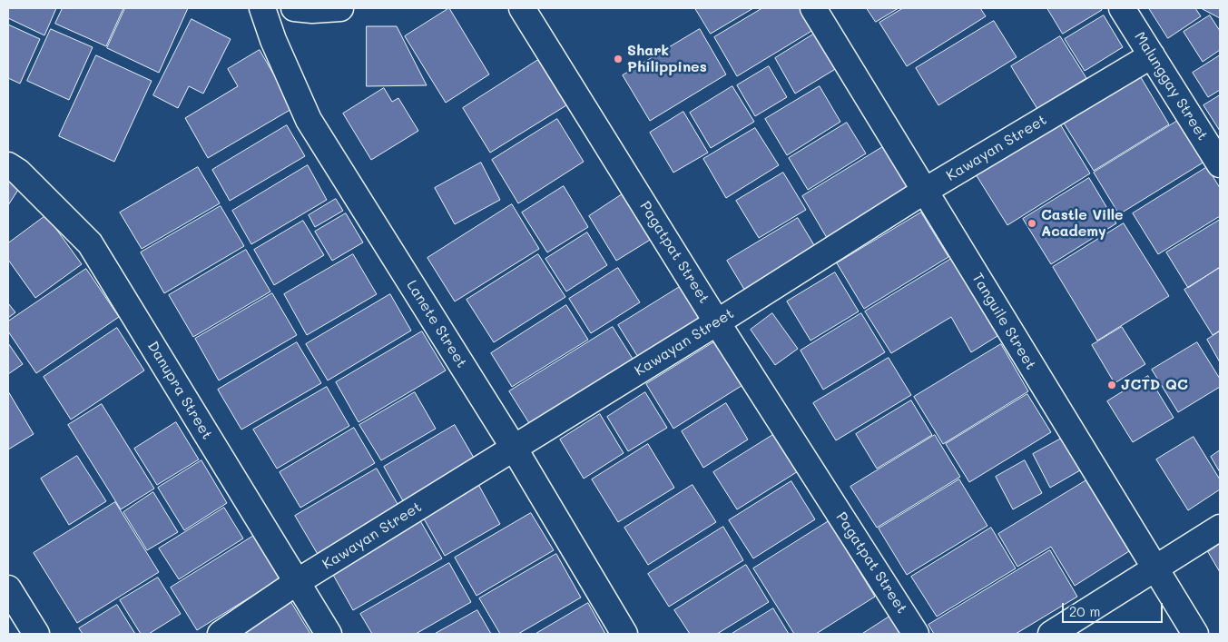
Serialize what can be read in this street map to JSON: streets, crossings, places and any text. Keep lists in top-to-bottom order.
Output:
{
  "streets": {
    "street": [
      "Malunggay Street",
      "Kawayan Street",
      "Pagatpat Street",
      "Tanguile Street",
      "Lanete Street",
      "Danupra Street"
    ]
  },
  "crossings": [
    ["Malunggay Street", "Kawayan Street"],
    ["Kawayan Street", "Pagatpat Street"],
    ["Kawayan Street", "Tanguile Street"],
    ["Kawayan Street", "Lanete Street"],
    ["Kawayan Street", "Danupra Street"]
  ],
  "places": ["Shark Philippines", "Castle Ville Academy", "JCTD QC"],
  "scale_bar": "20 m"
}
